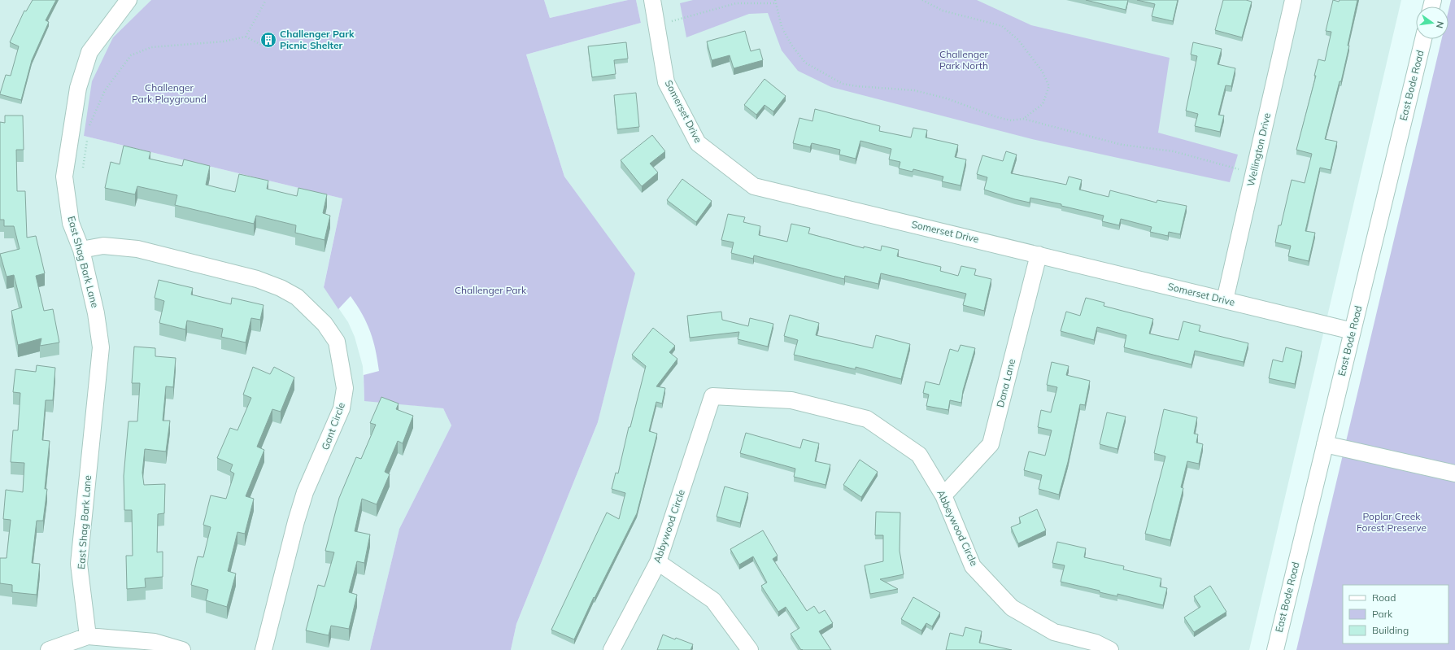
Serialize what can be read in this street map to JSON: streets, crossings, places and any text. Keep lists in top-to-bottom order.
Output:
{
  "streets": {
    "street": [
      "East Bode Road",
      "Somerset Drive",
      "Wellington Drive",
      "East Shag Bark Lane",
      "Dana Lane",
      "Gant Circle",
      "Abbywood Circle",
      "Abbeywood Circle"
    ]
  },
  "crossings": [
    ["East Bode Road", "Somerset Drive"],
    ["Somerset Drive", "Wellington Drive"],
    ["Somerset Drive", "Dana Lane"],
    ["East Shag Bark Lane", "Gant Circle"],
    ["Dana Lane", "Abbeywood Circle"],
    ["Abbywood Circle", "Abbeywood Circle"]
  ],
  "parks": [
    "Challenger Park North",
    "Challenger Park Playground",
    "Challenger Park",
    "Poplar Creek Forest Preserve"
  ],
  "places": {
    "building": ["Challenger Park Picnic Shelter"]
  },
  "legend": ["Road", "Park", "Building"],
  "north": "right"
}
